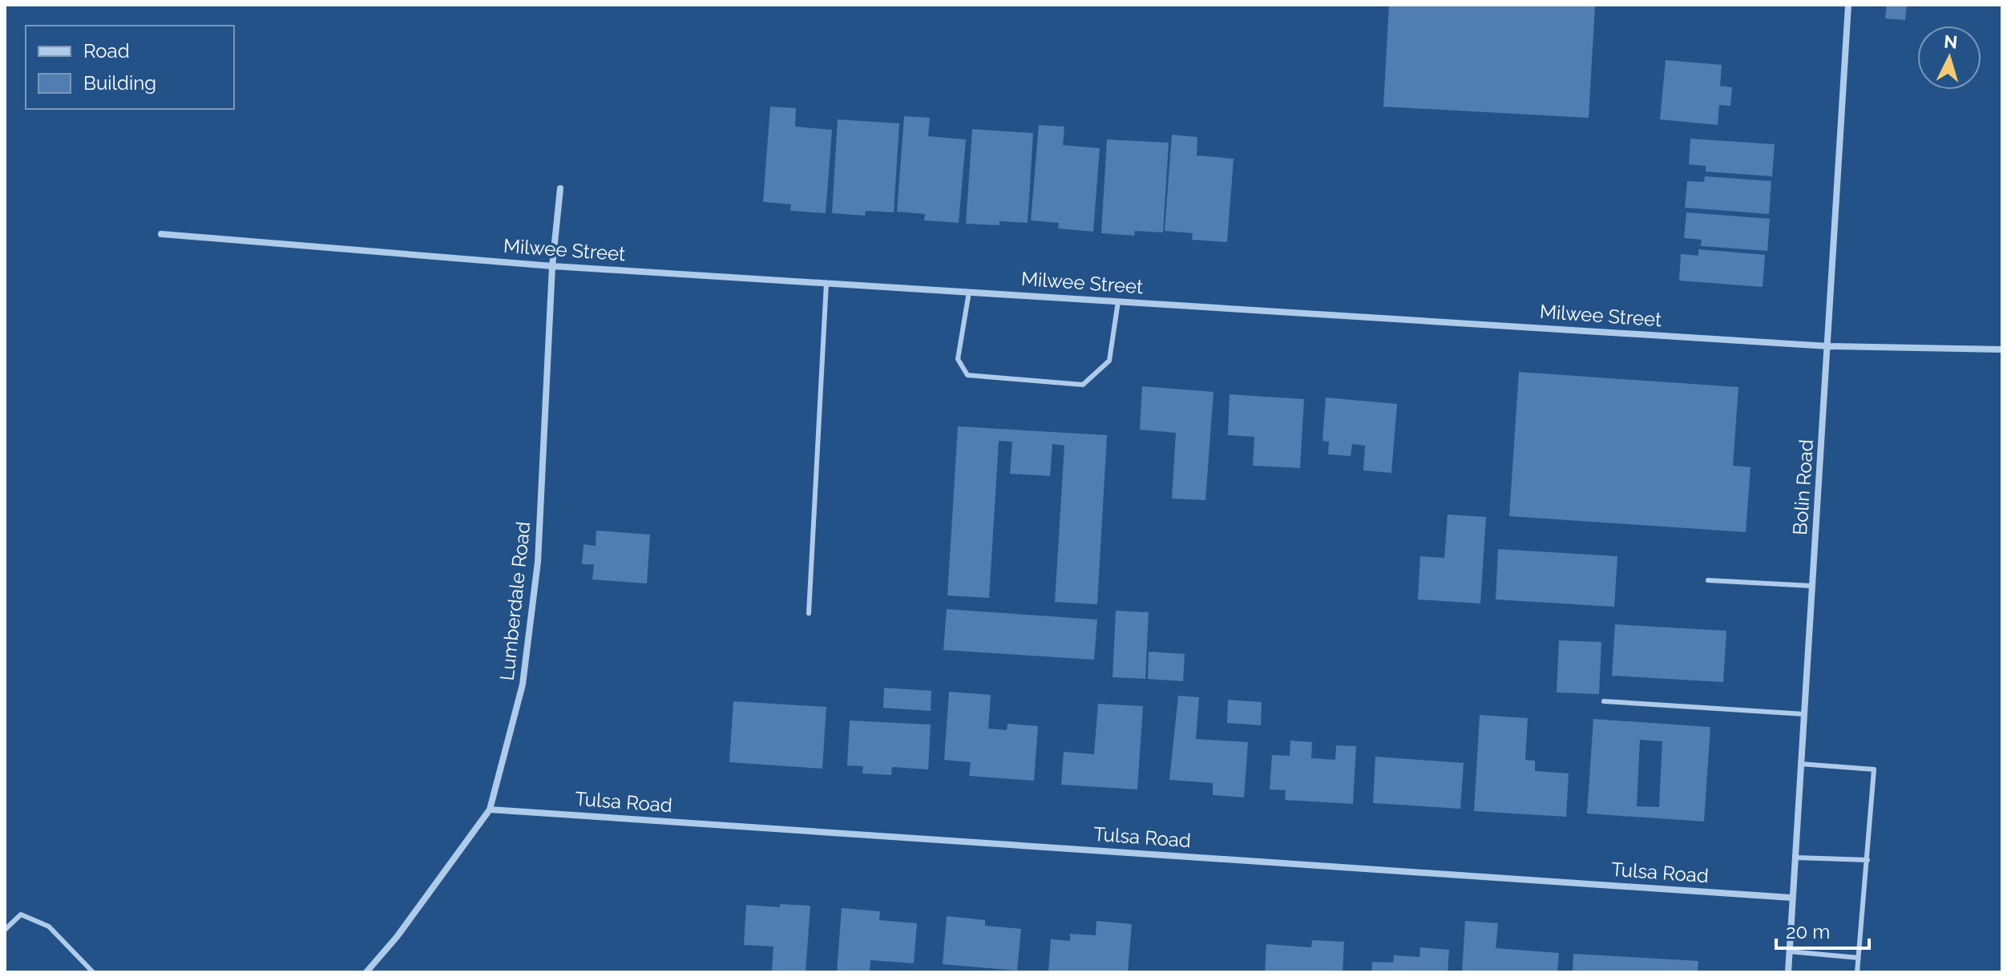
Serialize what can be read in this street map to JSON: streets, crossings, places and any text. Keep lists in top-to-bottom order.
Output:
{
  "streets": {
    "street": [
      "Milwee Street",
      "Bolin Road",
      "Lumberdale Road",
      "Tulsa Road"
    ]
  },
  "crossings": [
    ["Milwee Street", "Bolin Road"],
    ["Milwee Street", "Lumberdale Road"],
    ["Bolin Road", "Tulsa Road"],
    ["Lumberdale Road", "Tulsa Road"]
  ],
  "legend": ["Road", "Building"],
  "scale_bar": "20 m",
  "north": "top"
}
